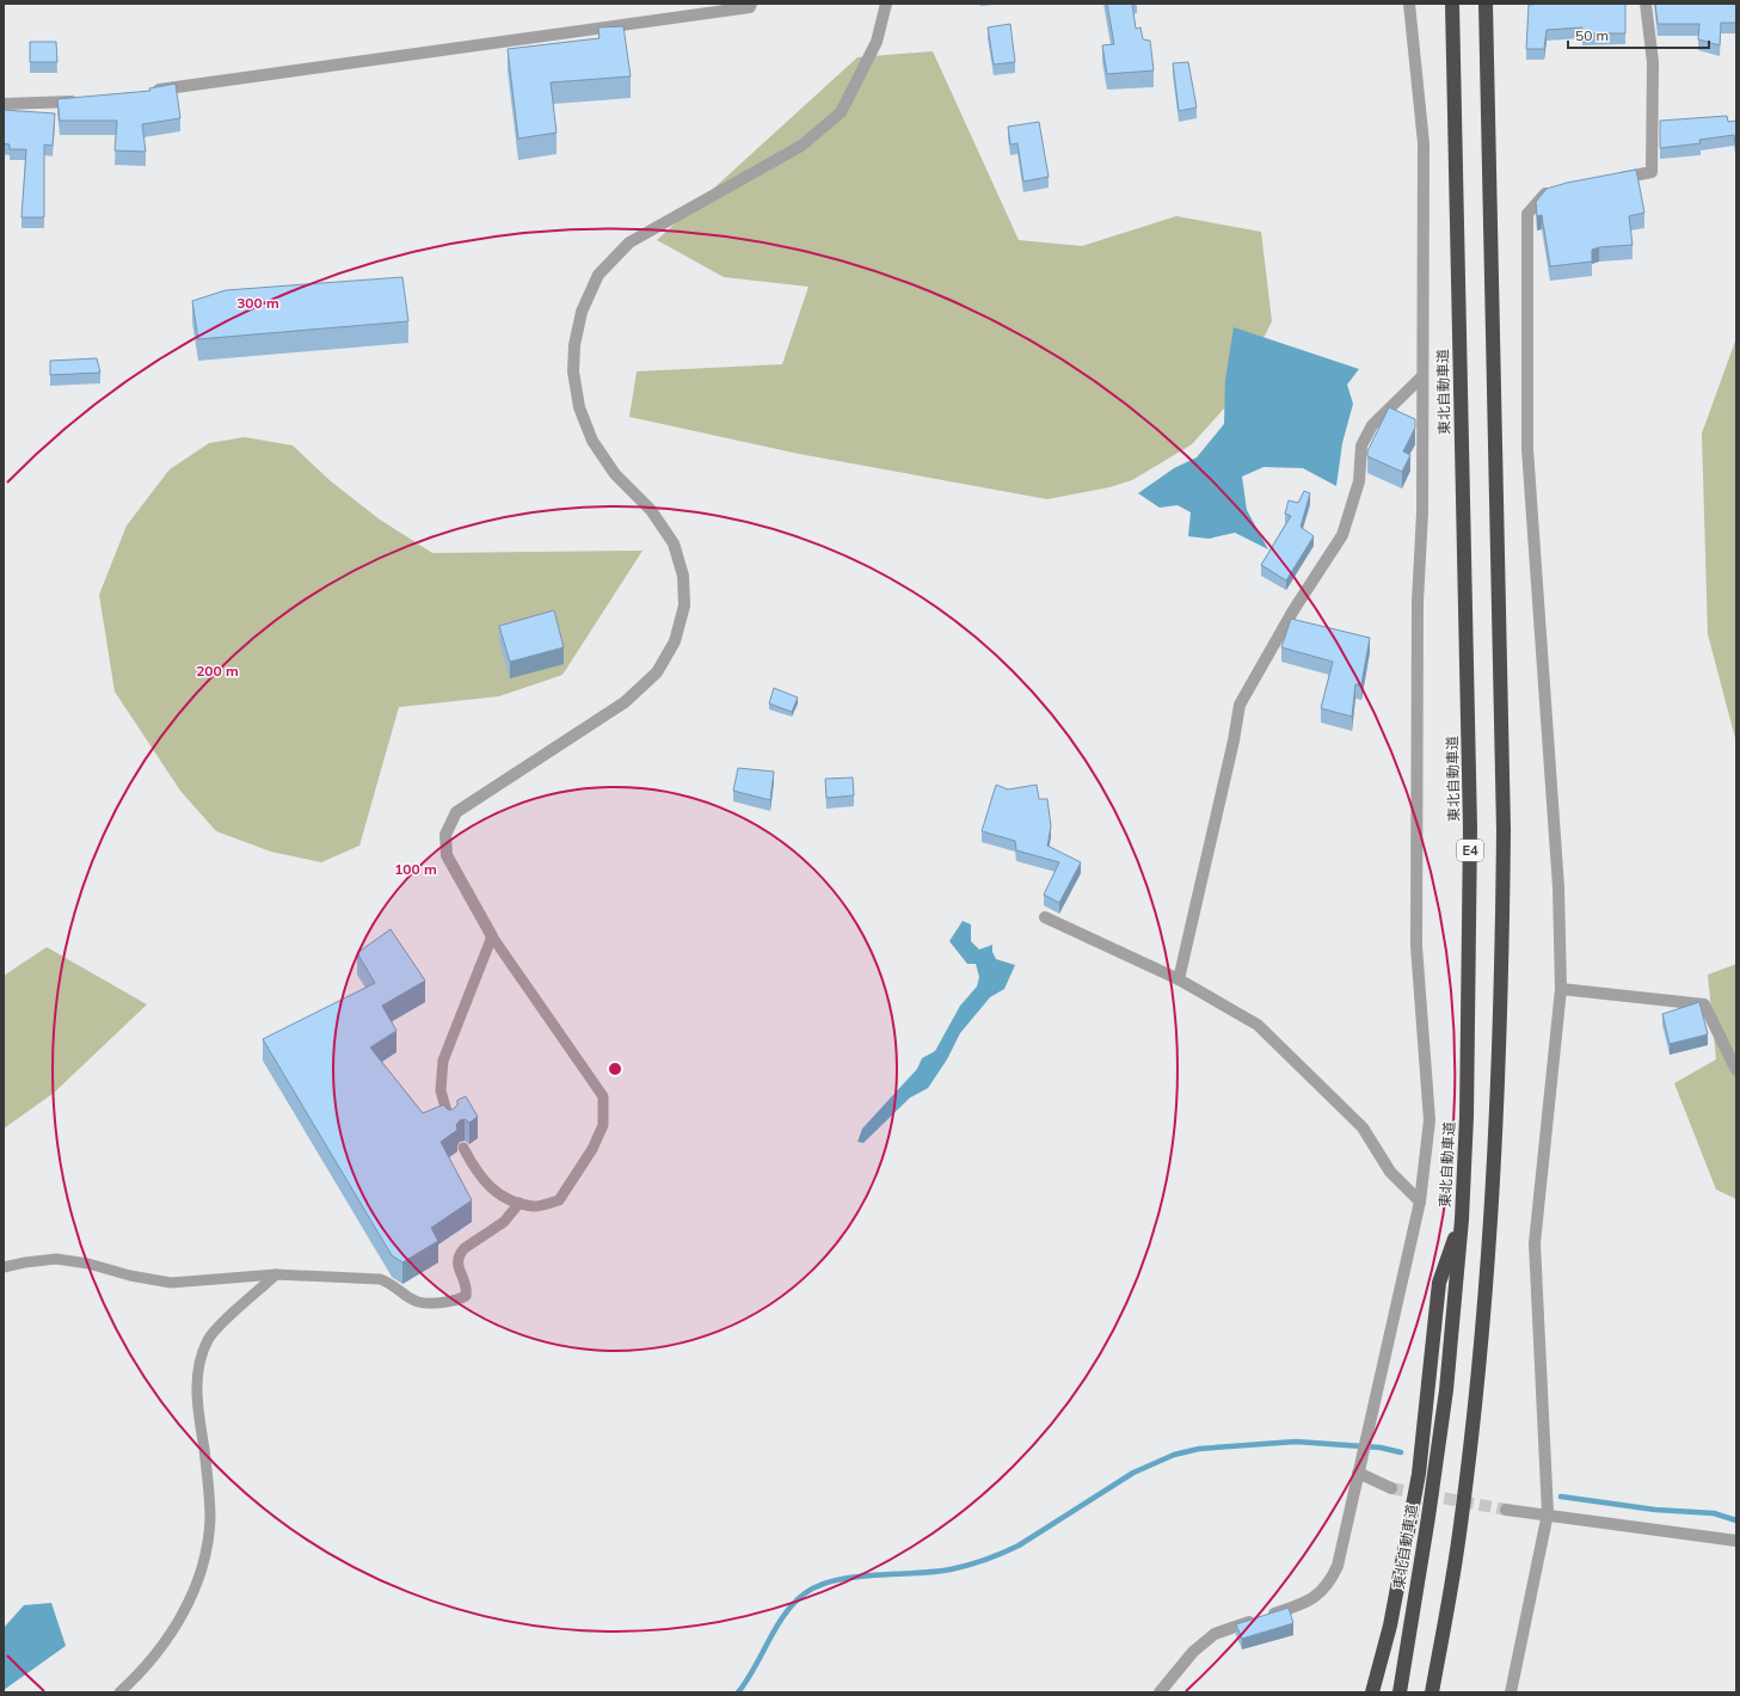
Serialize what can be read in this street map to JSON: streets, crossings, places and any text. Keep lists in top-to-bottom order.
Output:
{
  "streets": {
    "highway": ["東北自動車道", "E4"]
  },
  "scale_bar": "50 m",
  "rings": ["300 m", "200 m", "100 m"]
}
